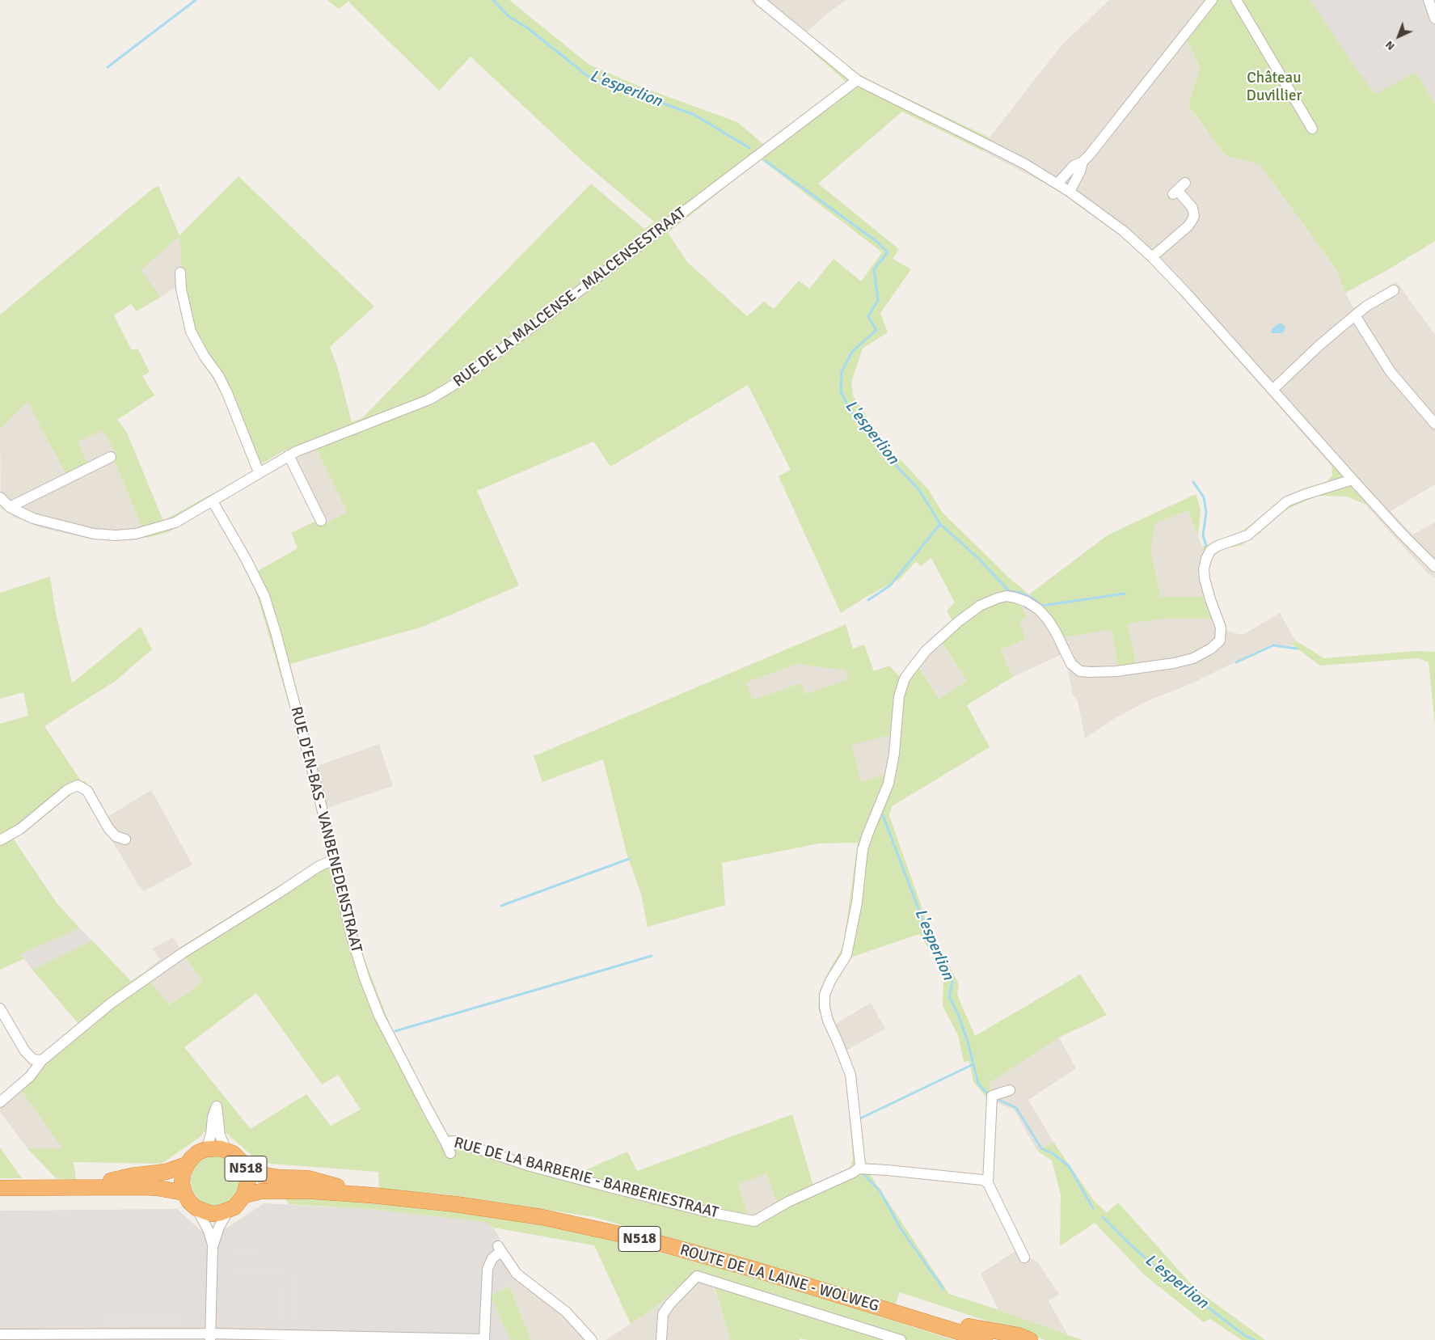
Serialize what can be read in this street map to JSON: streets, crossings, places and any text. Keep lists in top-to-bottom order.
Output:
{
  "streets": {
    "highway": ["N518", "ROUTE DE LA LAINE - WOLWEG"],
    "street": ["RUE DE LA MALCENSE - MALCENSESTRAAT", "RUE D'EN-BAS - VANBENEDENSTRAAT", "RUE DE LA BARBERIE - BARBERIESTRAAT"]
  },
  "crossings": [
    ["RUE DE LA MALCENSE - MALCENSESTRAAT", "RUE D'EN-BAS - VANBENEDENSTRAAT"],
    ["RUE D'EN-BAS - VANBENEDENSTRAAT", "RUE DE LA BARBERIE - BARBERIESTRAAT"],
    ["N518", "ROUTE DE LA LAINE - WOLWEG"]
  ],
  "water": ["L'esperlion"],
  "parks": ["Château Duvillier"],
  "north": "bottom left"
}
